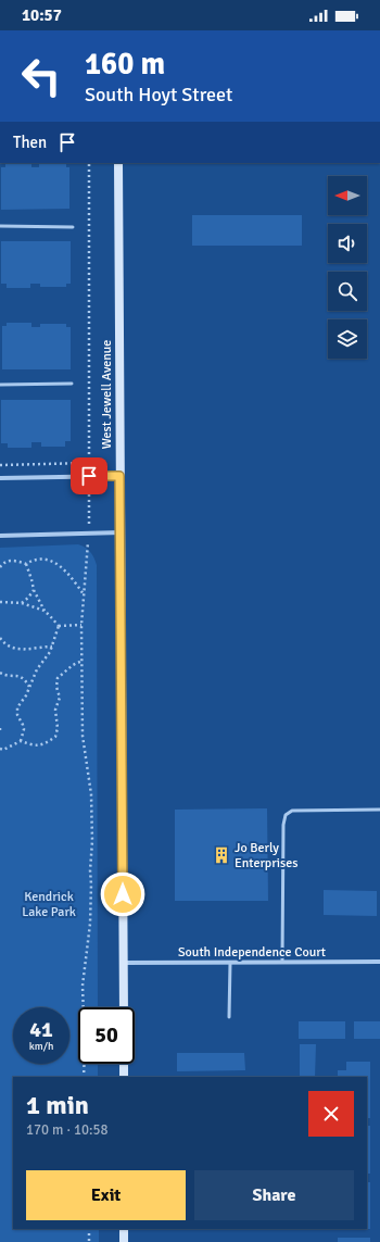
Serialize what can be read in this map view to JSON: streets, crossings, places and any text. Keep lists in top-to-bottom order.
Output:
{
  "streets": {
    "main road": ["West Jewell Avenue"],
    "street": ["South Independence Court"]
  },
  "crossings": [
    ["West Jewell Avenue", "South Independence Court"]
  ],
  "parks": ["Kendrick Lake Park"],
  "places": {
    "building": ["Jo Berly Enterprises"]
  },
  "north": "left",
  "page": {
    "status": "10:57",
    "turn": ["160 m", "South Hoyt Street"],
    "then": "Then",
    "speed": "41 km/h",
    "limit": "50",
    "heading": ["1 min", "170 m · 10:58"],
    "buttons": ["Exit", "Share"]
  }
}
